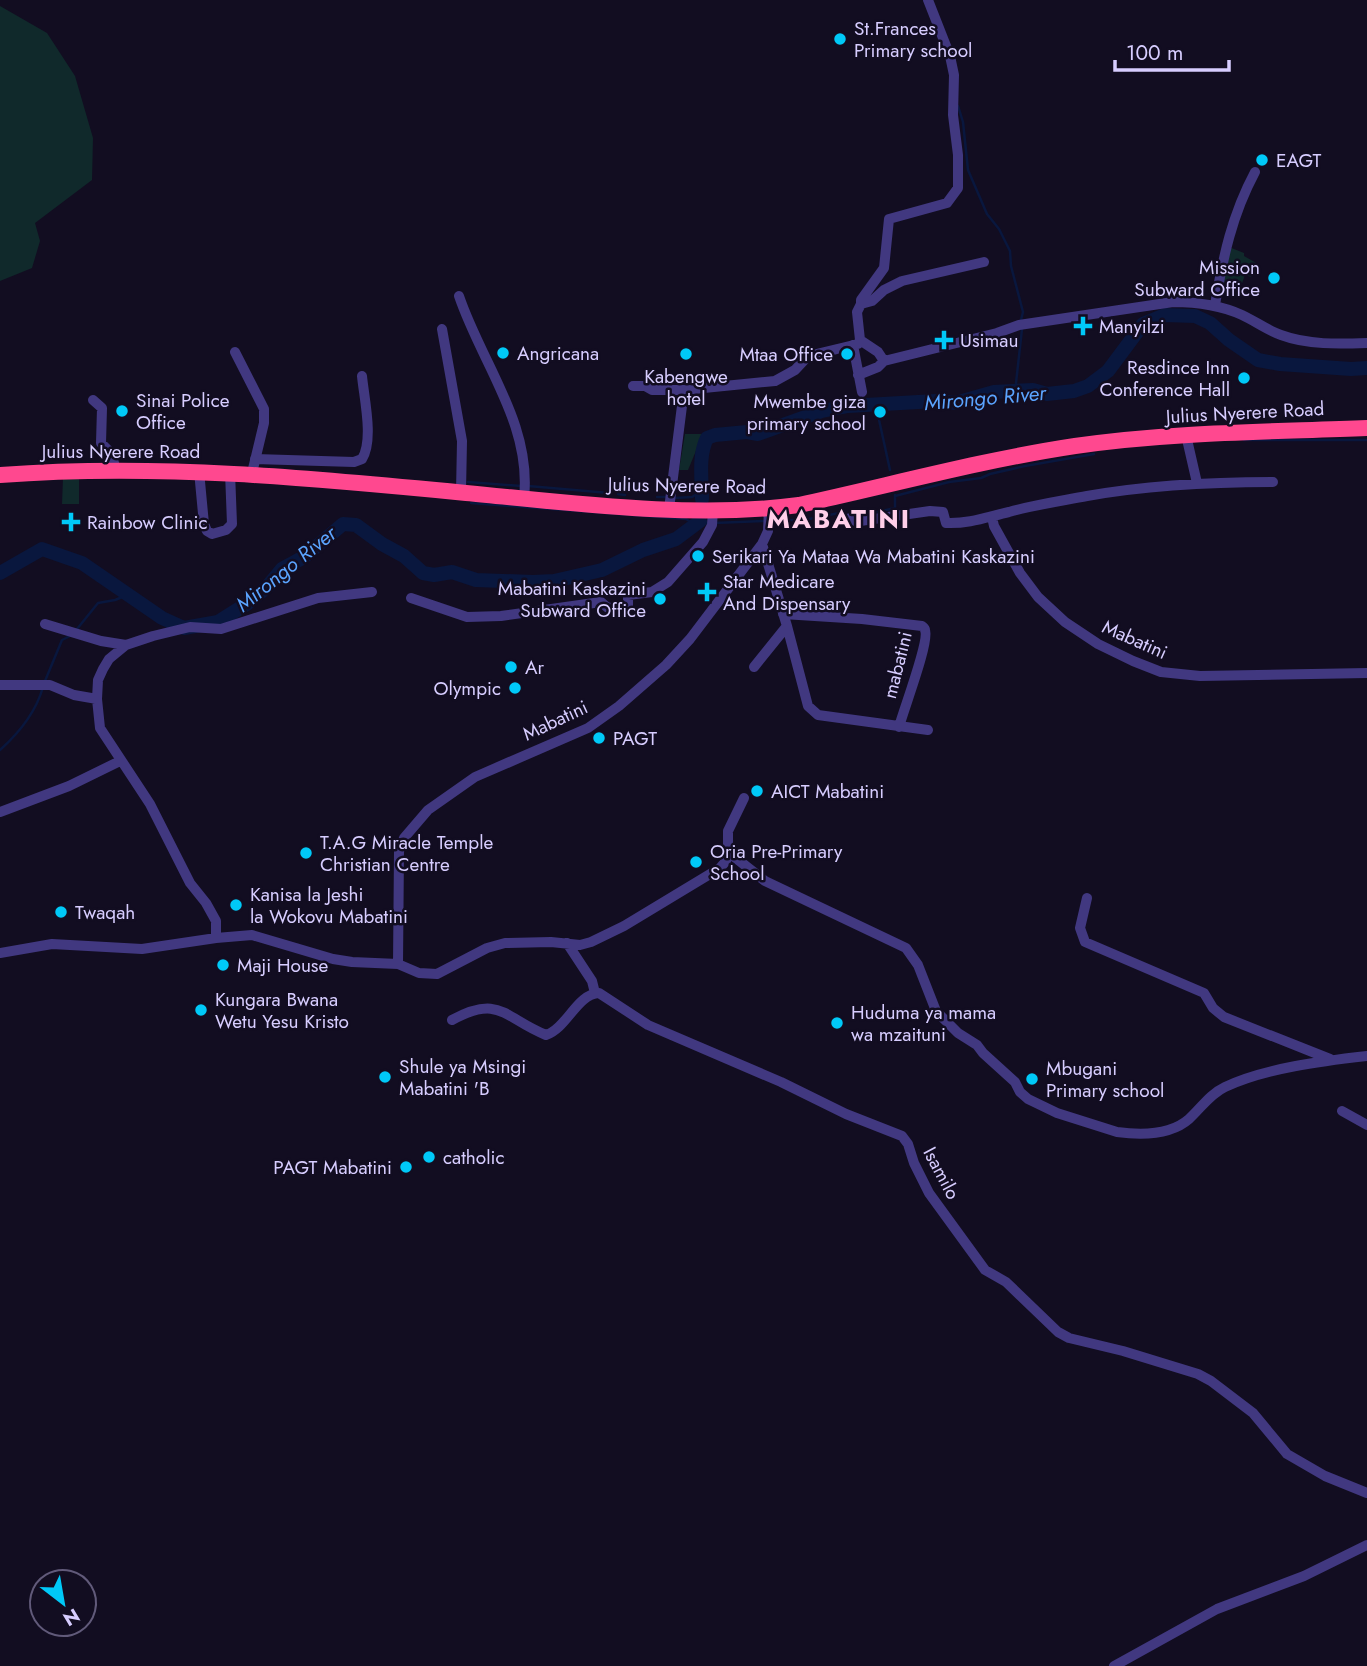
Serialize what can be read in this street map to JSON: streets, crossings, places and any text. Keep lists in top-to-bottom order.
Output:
{
  "streets": {
    "highway": ["Julius Nyerere Road"],
    "street": ["Mabatini", "mabatini", "Isamilo"]
  },
  "crossings": [
    ["Julius Nyerere Road", "Mabatini"]
  ],
  "districts": ["MABATINI"],
  "water": ["Mirongo River"],
  "places": {
    "other": [
      "St.Frances Primary school",
      "EAGT",
      "Mission Subward Office",
      "Angricana",
      "Kabengwe hotel",
      "Mtaa Office",
      "Resdince Inn Conference Hall",
      "Sinai Police Office",
      "Mwembe giza primary school",
      "Serikari Ya Mataa Wa Mabatini Kaskazini",
      "Mabatini Kaskazini Subward Office",
      "Ar",
      "Olympic",
      "PAGT",
      "AICT Mabatini",
      "T.A.G Miracle Temple Christian Centre",
      "Oria Pre-Primary School",
      "Kanisa la Jeshi la Wokovu Mabatini",
      "Twaqah",
      "Maji House",
      "Kungara Bwana Wetu Yesu Kristo",
      "Huduma ya mama wa mzaituni",
      "Shule ya Msingi Mabatini 'B",
      "Mbugani Primary school",
      "catholic",
      "PAGT Mabatini"
    ],
    "health": [
      "Manyilzi",
      "Usimau",
      "Rainbow Clinic",
      "Star Medicare And Dispensary"
    ]
  },
  "scale_bar": "100 m",
  "north": "bottom right"
}
